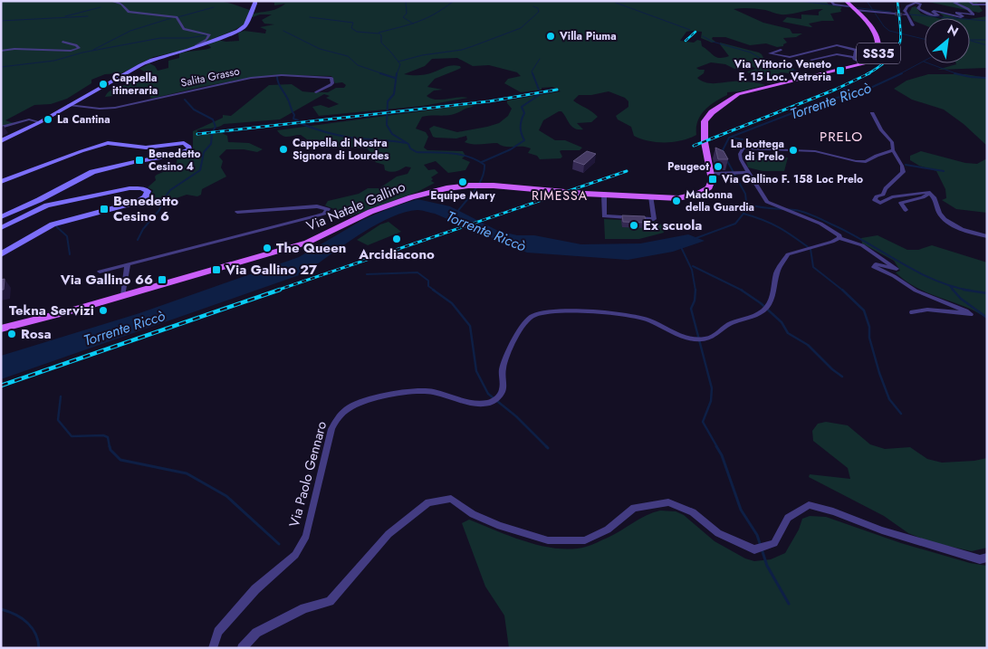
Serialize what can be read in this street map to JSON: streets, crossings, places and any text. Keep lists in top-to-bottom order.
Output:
{
  "streets": {
    "main road": ["SS35", "Via Natale Gallino"],
    "street": ["Salita Grasso", "Via Paolo Gennaro"]
  },
  "crossings": [
    ["SS35", "Via Natale Gallino"]
  ],
  "districts": ["PRELO", "RIMESSA"],
  "water": ["Torrente Riccò"],
  "places": {
    "other": [
      "Villa Piuma",
      "Cappella itineraria",
      "La Cantina",
      "Cappella di Nostra Signora di Lourdes",
      "La bottega di Prelo",
      "Peugeot",
      "Equipe Mary",
      "Madonna della Guardia",
      "Ex scuola",
      "Arcidiacono",
      "The Queen",
      "Tekna Servizi",
      "Rosa"
    ],
    "transit": [
      "Via Vittorio Veneto F. 15 Loc. Vetreria",
      "Benedetto Cesino 4",
      "Via Gallino F. 158 Loc Prelo",
      "Benedetto Cesino 6",
      "Via Gallino 27",
      "Via Gallino 66"
    ]
  },
  "north": "top right"
}
